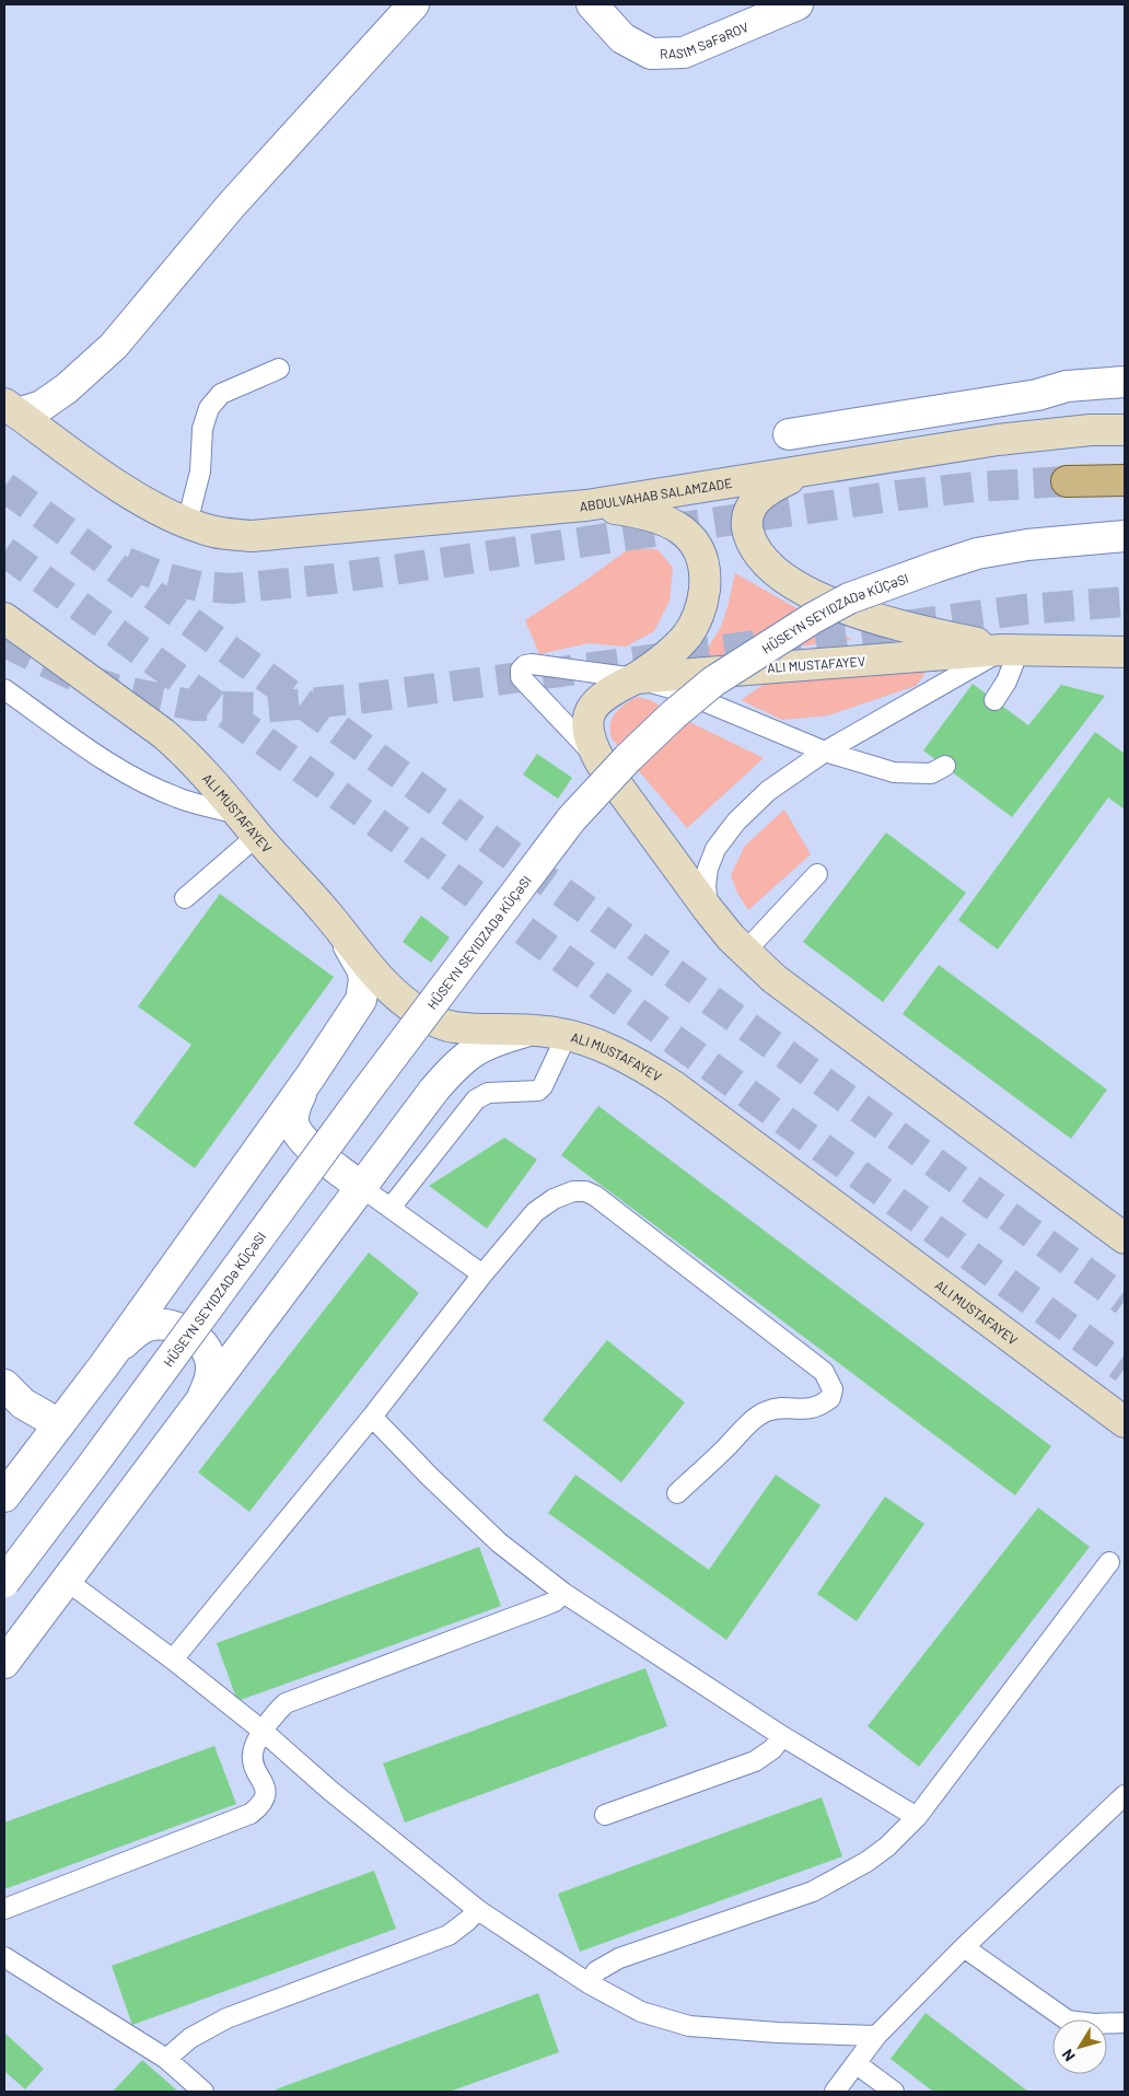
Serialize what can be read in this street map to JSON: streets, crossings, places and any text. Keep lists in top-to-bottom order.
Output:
{
  "streets": {
    "main road": ["ABDULVAHAB SALAMZADE", "ALI MUSTAFAYEV"],
    "street": ["RASIM SƏFƏROV", "HÜSEYN SEYIDZADƏ KÜÇƏSI"]
  },
  "north": "bottom left"
}
